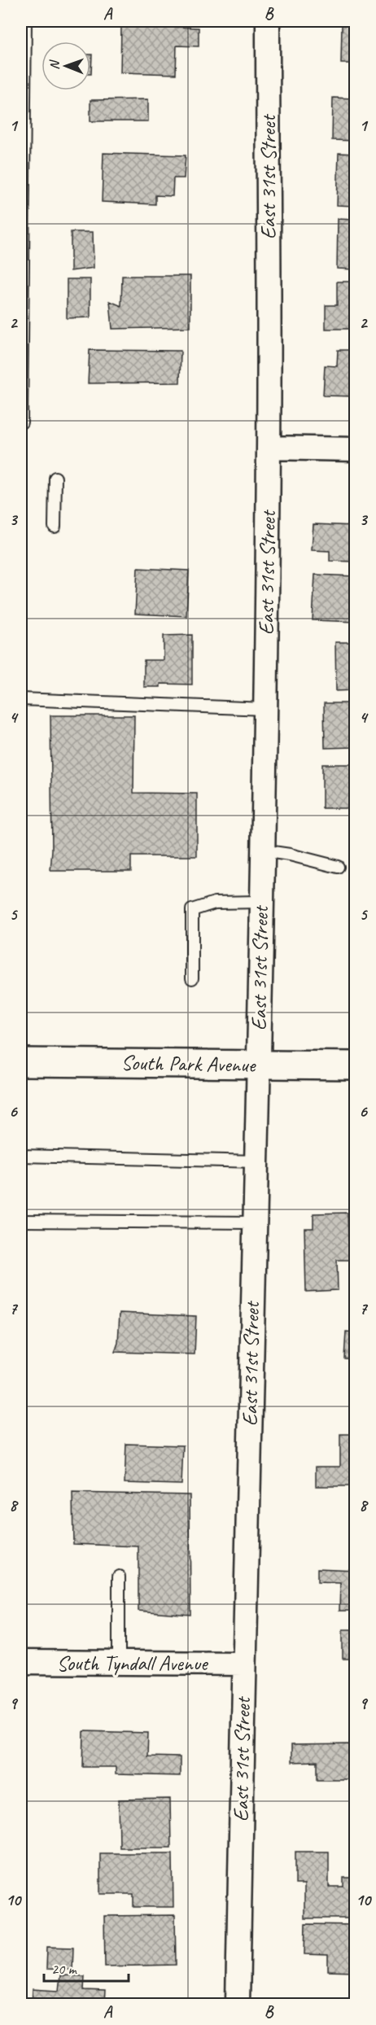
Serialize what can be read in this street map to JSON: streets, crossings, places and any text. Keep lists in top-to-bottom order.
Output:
{
  "streets": {
    "main road": ["South Park Avenue"],
    "street": ["East 31st Street", "South Tyndall Avenue"]
  },
  "crossings": [
    ["East 31st Street", "South Park Avenue"],
    ["East 31st Street", "South Tyndall Avenue"]
  ],
  "scale_bar": "20 m",
  "north": "left",
  "grid": {
    "columns": ["A", "B"],
    "rows": [
      "1",
      "2",
      "3",
      "4",
      "5",
      "6",
      "7",
      "8",
      "9",
      "10"
    ]
  }
}
